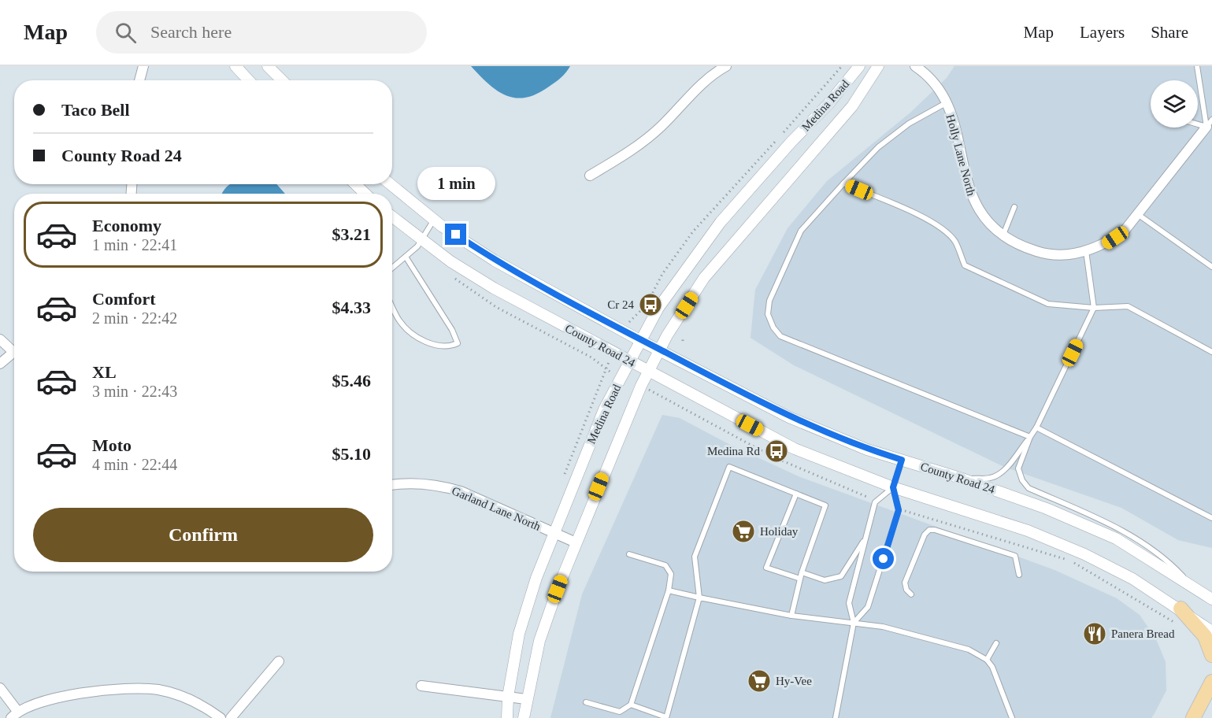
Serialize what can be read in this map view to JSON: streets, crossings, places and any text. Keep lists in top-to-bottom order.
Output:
{
  "streets": {
    "street": [
      "Medina Road",
      "Holly Lane North",
      "County Road 24",
      "Garland Lane North"
    ]
  },
  "crossings": [
    ["Medina Road", "County Road 24"],
    ["Medina Road", "Garland Lane North"]
  ],
  "places": {
    "bus stop": ["Cr 24", "Medina Rd"],
    "supermarket": ["Holiday", "Hy-Vee"],
    "restaurant": ["Panera Bread"]
  },
  "page": {
    "header": "Map",
    "search": "Search here",
    "nav": ["Map", "Layers", "Share"],
    "banner": ["Taco Bell", "County Road 24"],
    "bubble": "1 min",
    "list": [
      {
        "name": "Economy",
        "note": "1 min · 22:41",
        "value": "$3.21"
      },
      {
        "name": "Comfort",
        "note": "2 min · 22:42",
        "value": "$4.33"
      },
      {
        "name": "XL",
        "note": "3 min · 22:43",
        "value": "$5.46"
      },
      {
        "name": "Moto",
        "note": "4 min · 22:44",
        "value": "$5.10"
      }
    ],
    "buttons": "Confirm"
  }
}
